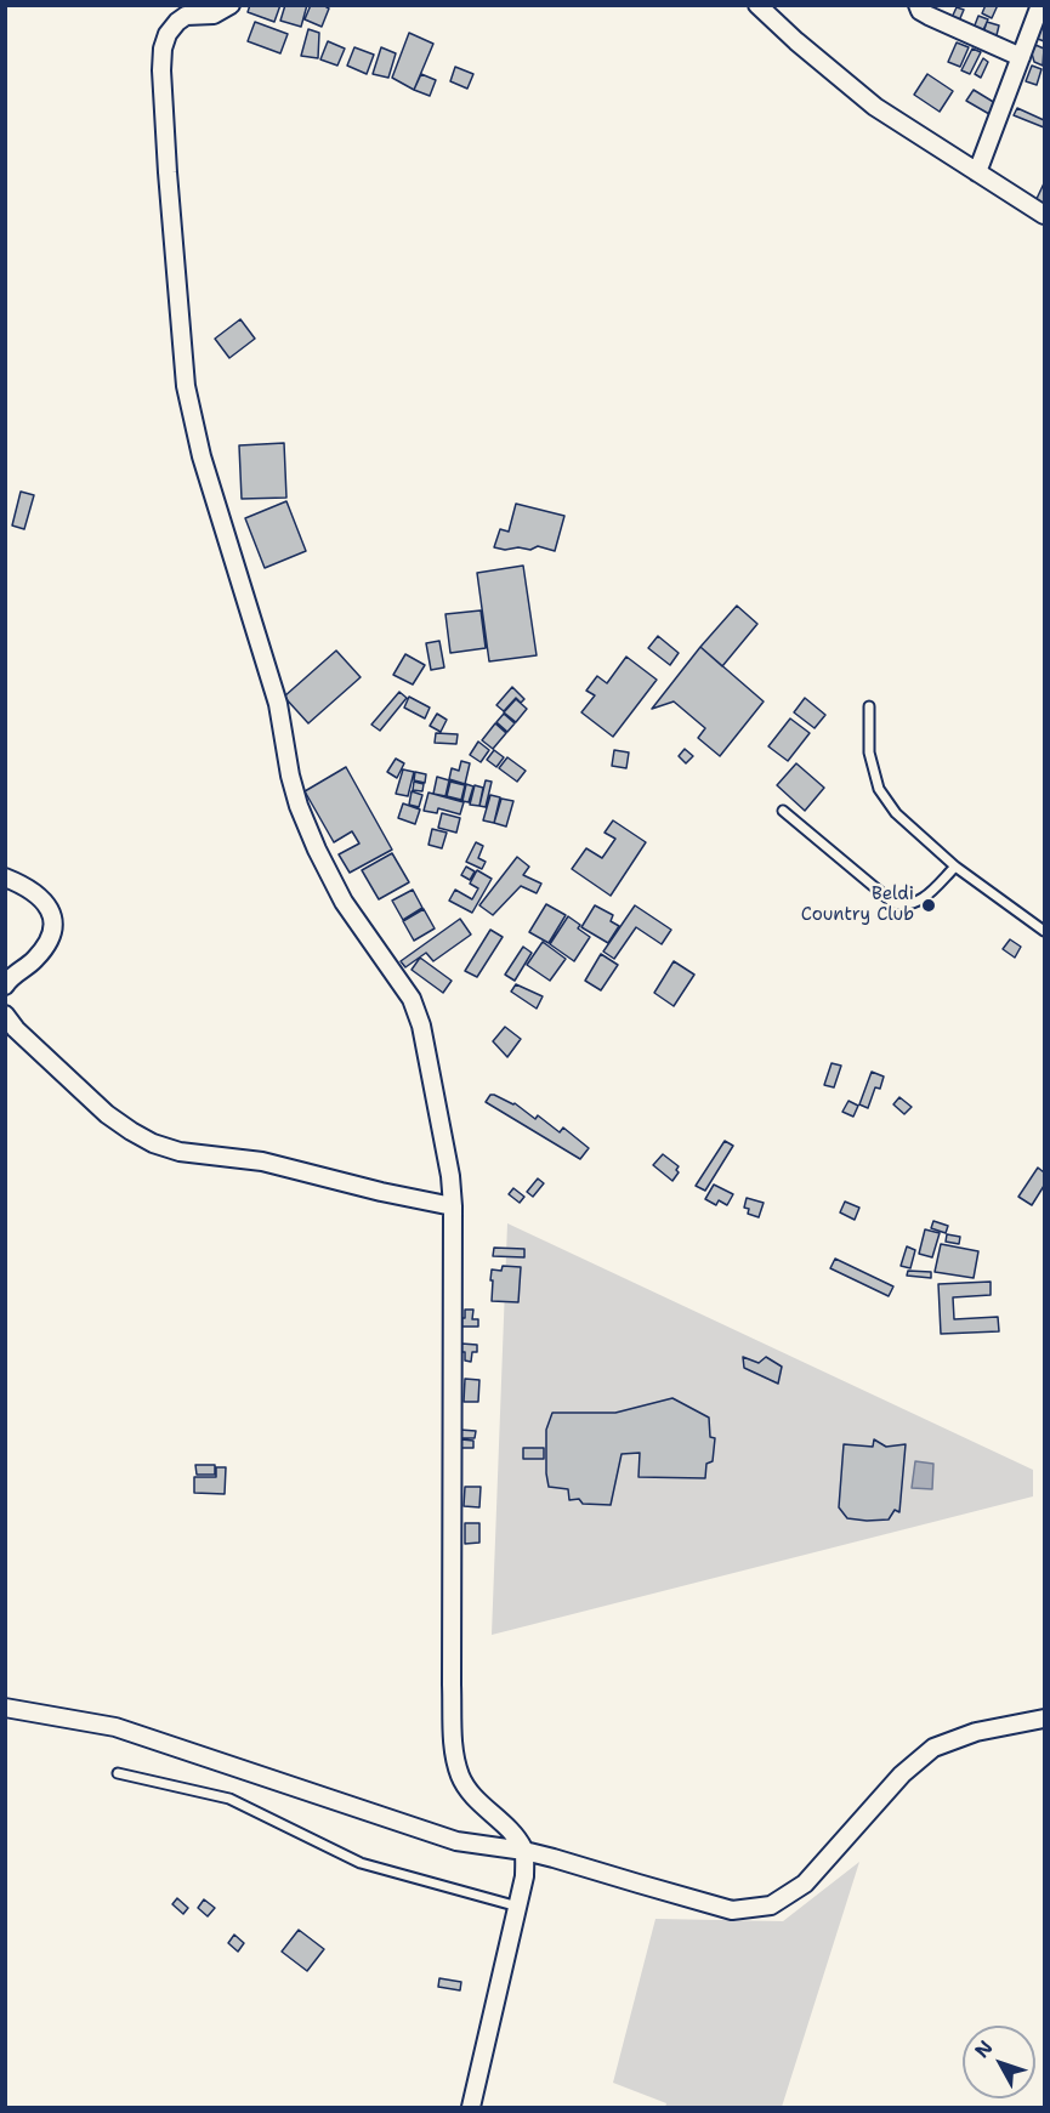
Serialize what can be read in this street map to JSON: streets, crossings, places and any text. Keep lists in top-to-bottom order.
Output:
{
  "places": ["Beldi Country Club"],
  "north": "top left"
}
